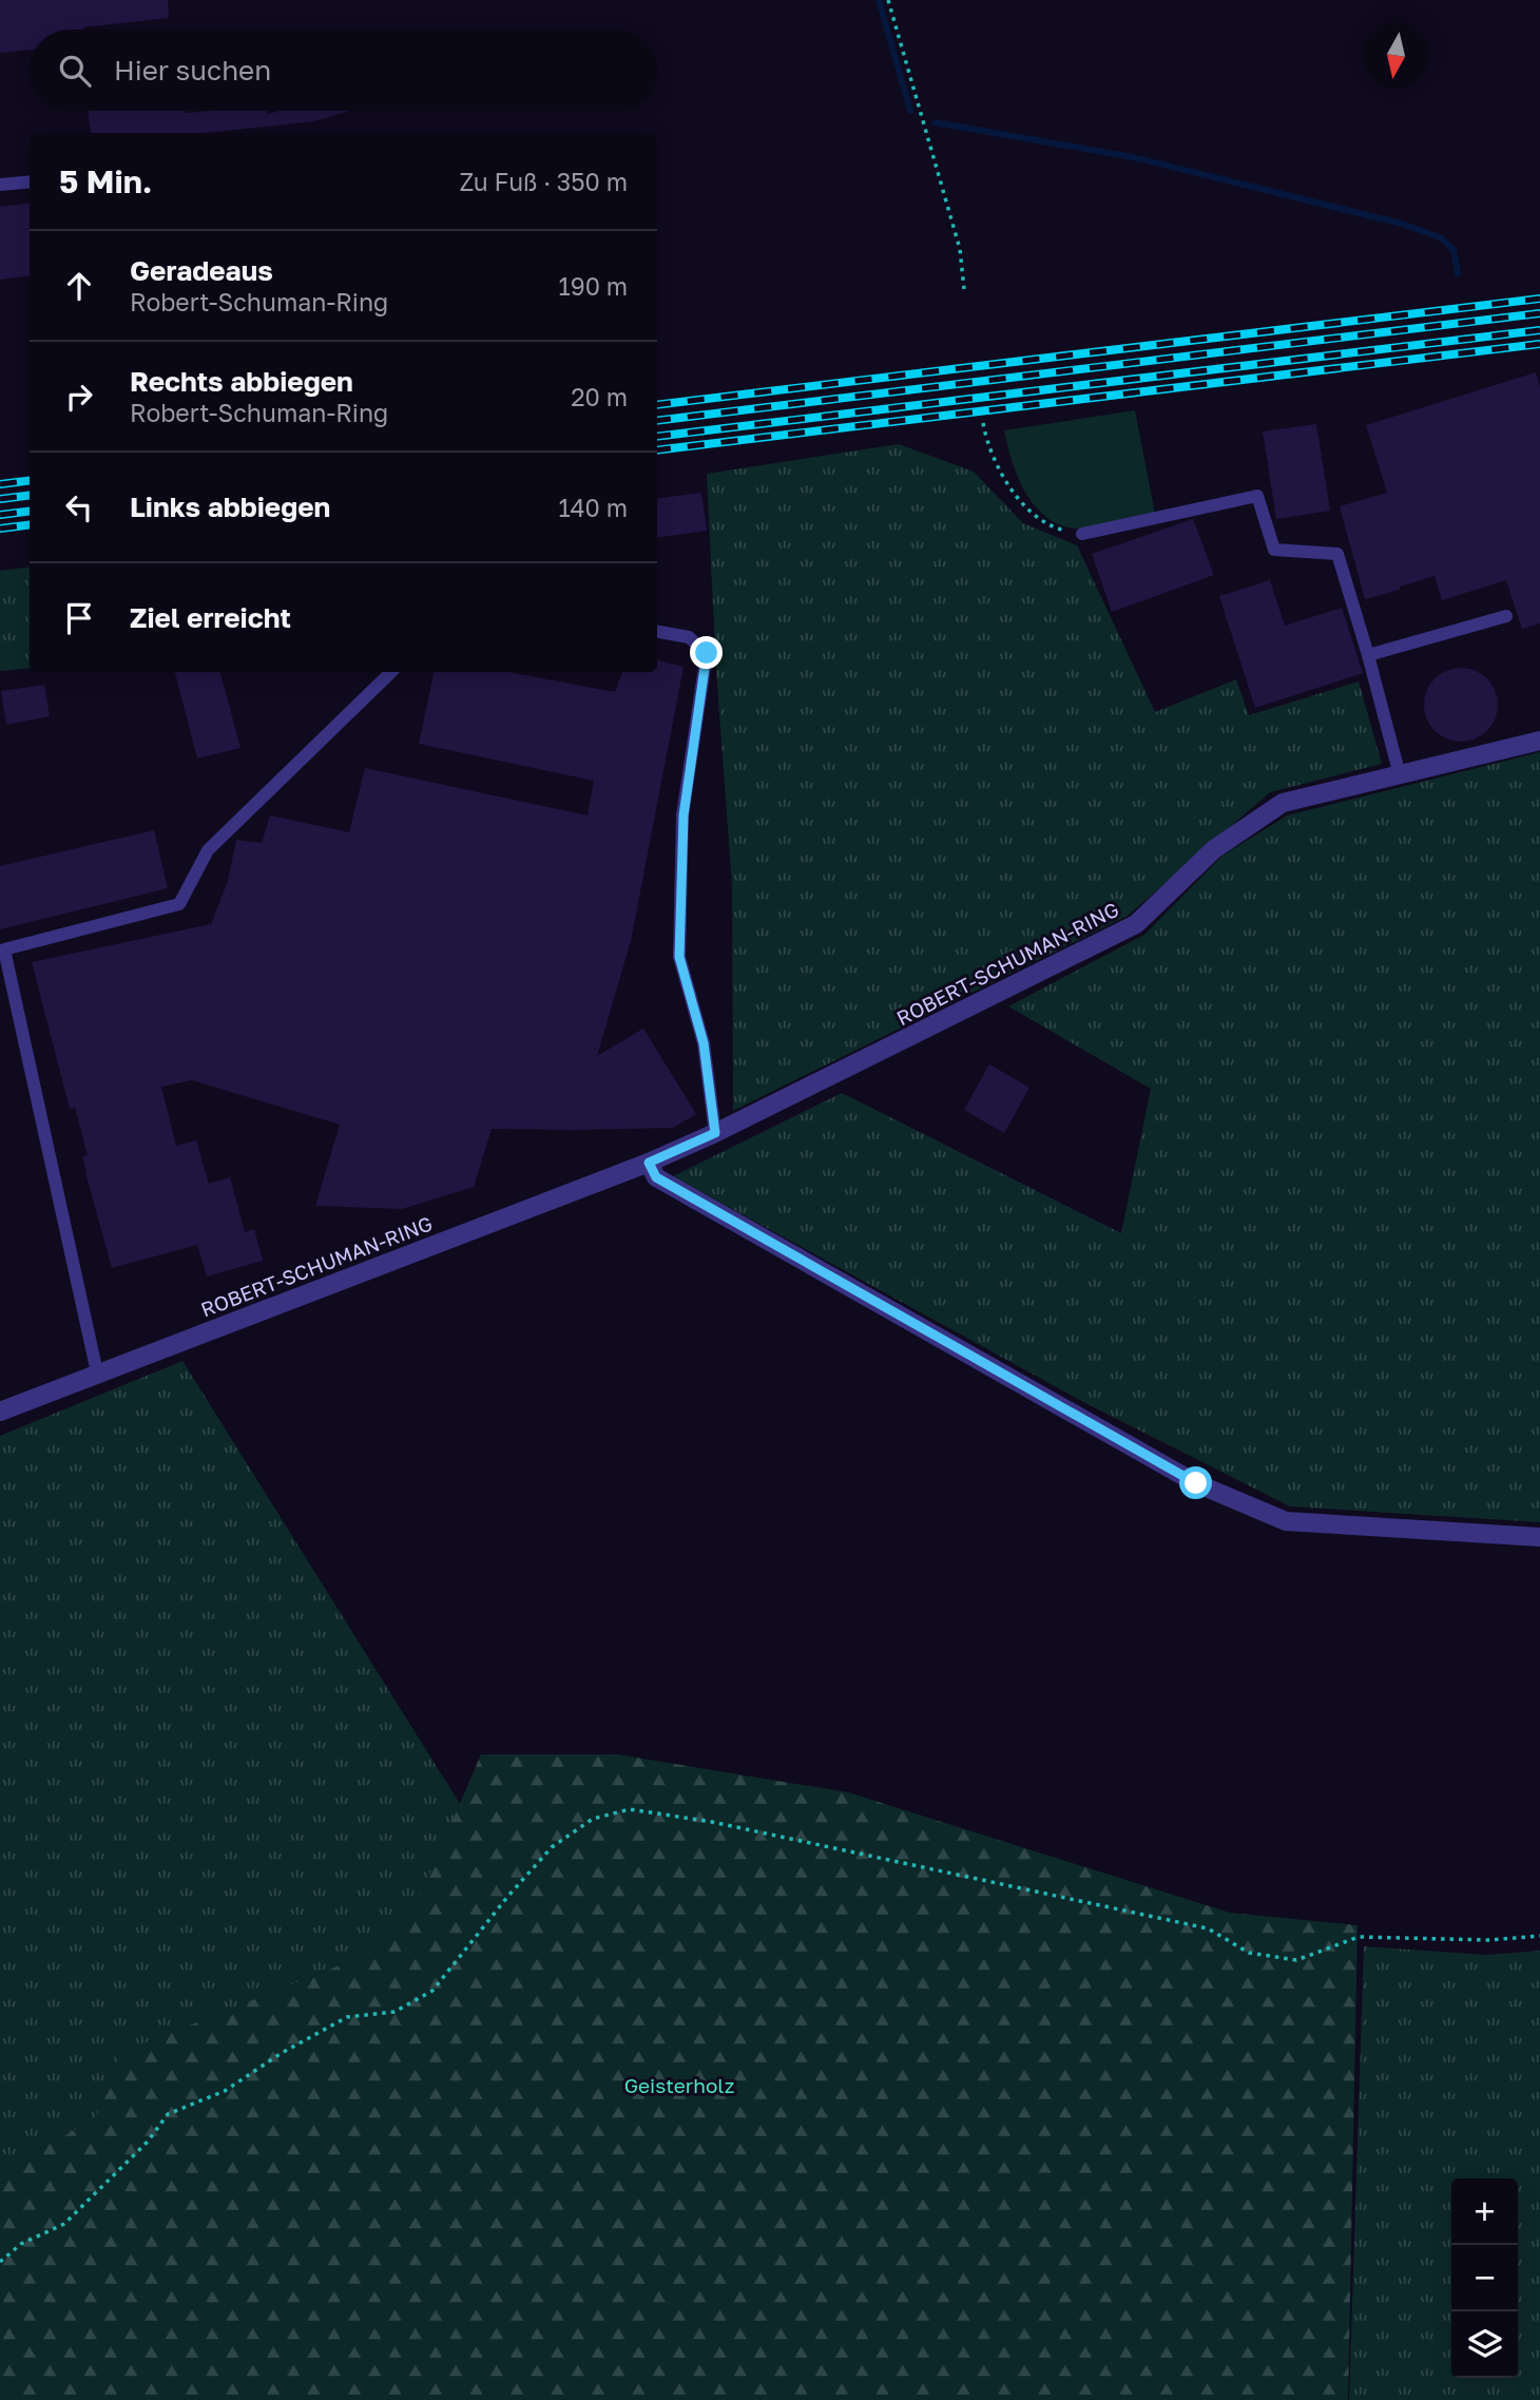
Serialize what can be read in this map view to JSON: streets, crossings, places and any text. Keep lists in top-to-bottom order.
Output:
{
  "streets": {
    "street": ["ROBERT-SCHUMAN-RING"]
  },
  "parks": ["Geisterholz"],
  "north": "bottom",
  "page": {
    "search": "Hier suchen",
    "heading": ["5 Min.", "Zu Fuß · 350 m"],
    "list": [
      ["Geradeaus", "Robert-Schuman-Ring", "190 m"],
      ["Rechts abbiegen", "Robert-Schuman-Ring", "20 m"],
      ["Links abbiegen", "140 m"],
      "Ziel erreicht"
    ],
    "map_buttons": ["+", "−"]
  }
}
